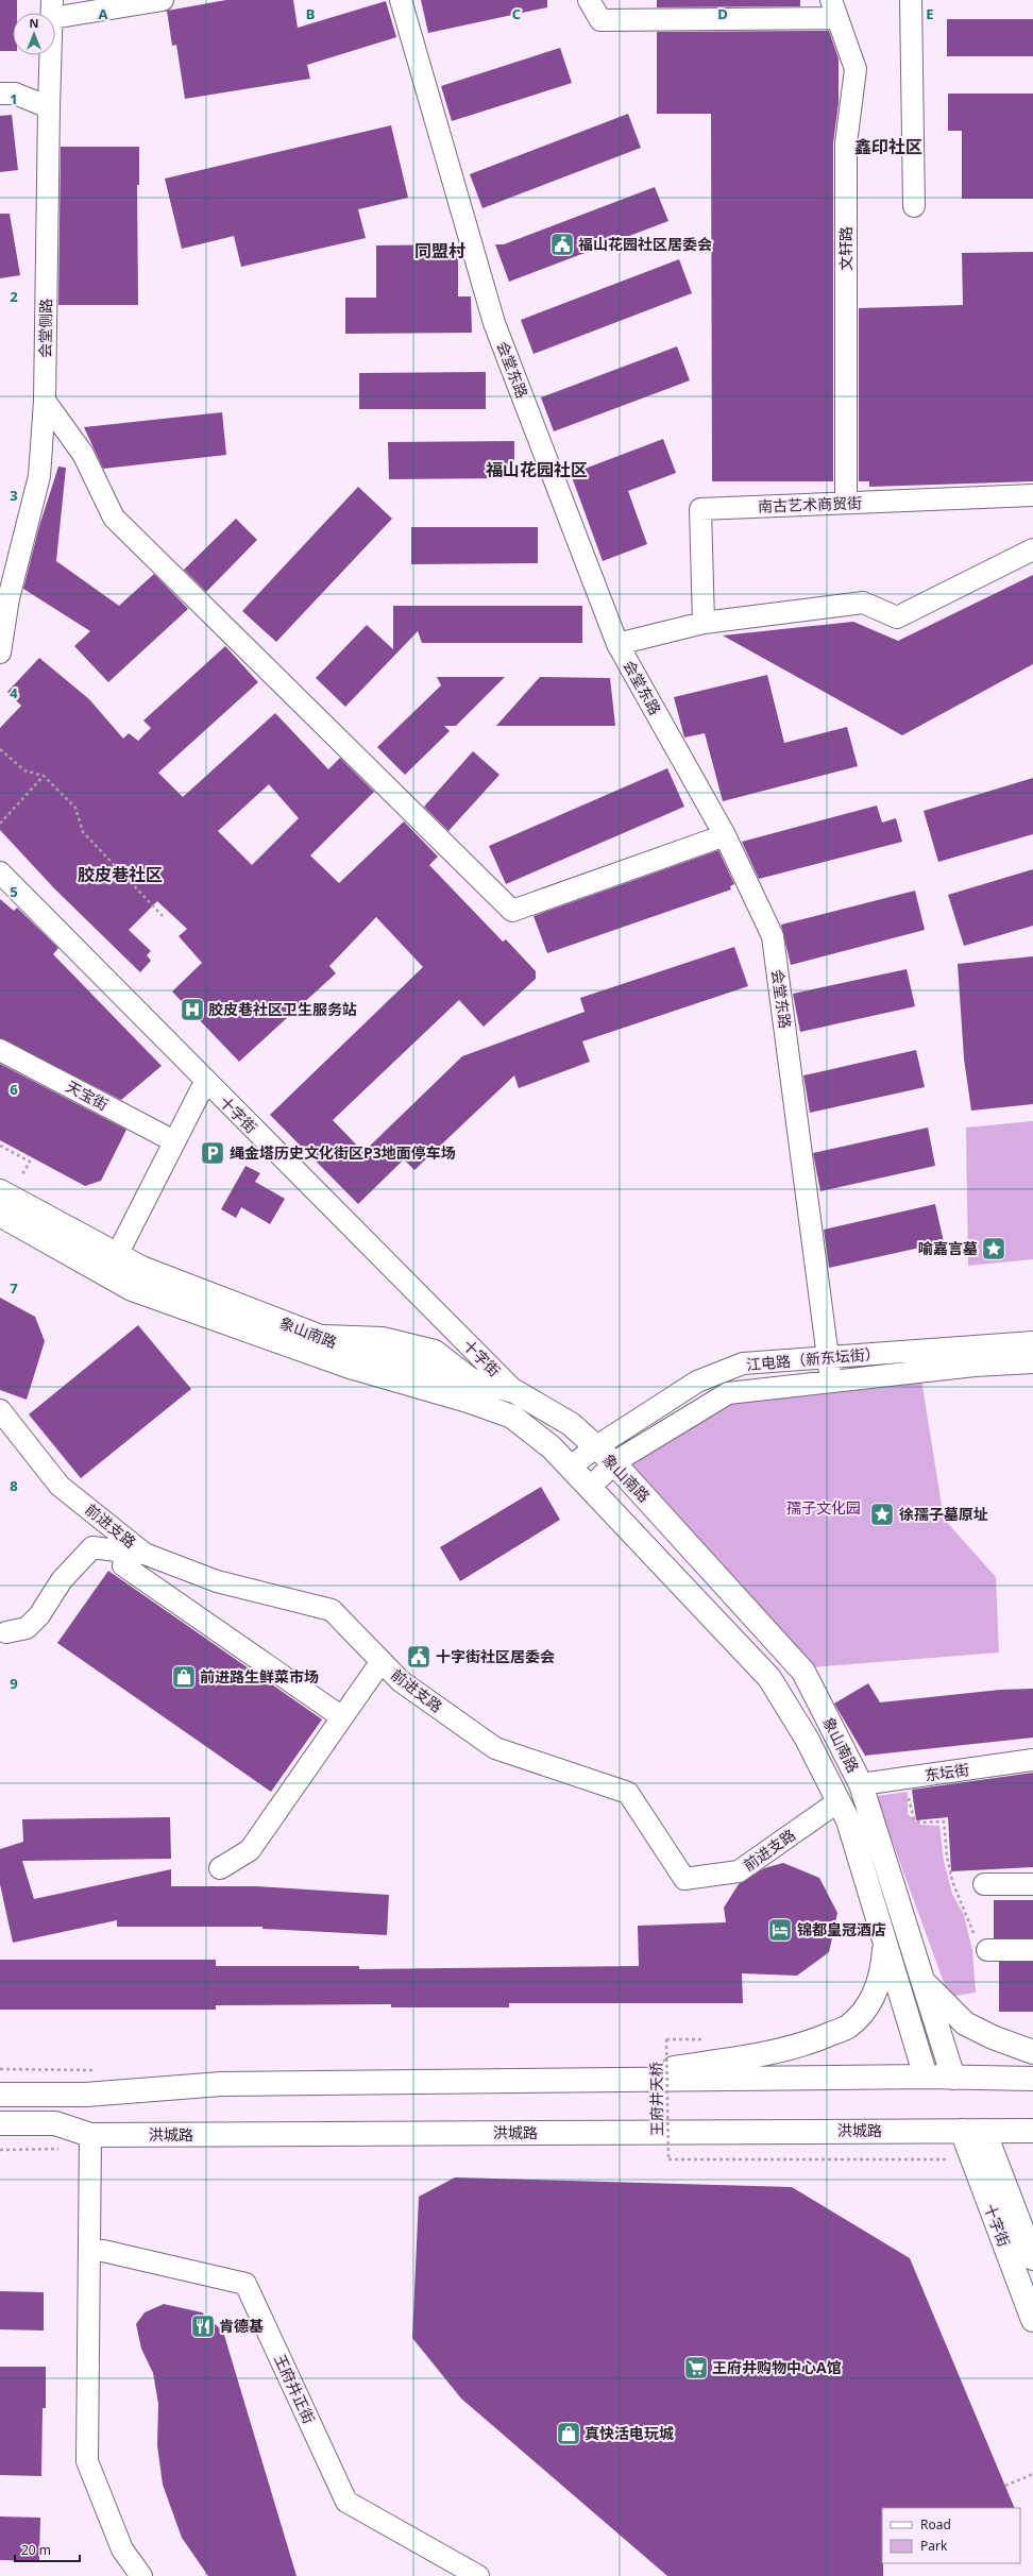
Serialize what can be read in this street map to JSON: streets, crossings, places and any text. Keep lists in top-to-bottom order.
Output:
{
  "streets": {
    "main road": ["十字街", "象山南路", "洪城路"],
    "street": [
      "文轩路",
      "会堂侧路",
      "会堂东路",
      "南古艺术商贸街",
      "天宝街",
      "江电路（新东坛街）",
      "前进支路",
      "东坛街",
      "王府井正街"
    ],
    "path": ["王府井天桥"]
  },
  "crossings": [
    ["文轩路", "南古艺术商贸街"],
    ["会堂东路", "江电路（新东坛街）"],
    ["十字街", "象山南路"],
    ["十字街", "王府井天桥"],
    ["十字街", "洪城路"],
    ["象山南路", "江电路（新东坛街）"],
    ["象山南路", "前进支路"],
    ["象山南路", "东坛街"]
  ],
  "districts": [
    "鑫印社区",
    "同盟村",
    "福山花园社区",
    "胶皮巷社区"
  ],
  "parks": ["孺子文化园"],
  "places": {
    "public building": ["福山花园社区居委会", "十字街社区居委会"],
    "hospital": ["胶皮巷社区卫生服务站"],
    "parking": ["绳金塔历史文化街区P3地面停车场"],
    "place": ["喻嘉言墓", "徐孺子墓原址"],
    "shop": ["前进路生鲜菜市场", "真快活电玩城"],
    "hotel": ["锦都皇冠酒店"],
    "restaurant": ["肯德基"],
    "supermarket": ["王府井购物中心A馆"]
  },
  "legend": ["Road", "Park"],
  "scale_bar": "20 m",
  "north": "top",
  "grid": {
    "columns": [
      "A",
      "B",
      "C",
      "D",
      "E"
    ],
    "rows": [
      "1",
      "2",
      "3",
      "4",
      "5",
      "6",
      "7",
      "8",
      "9"
    ]
  }
}
